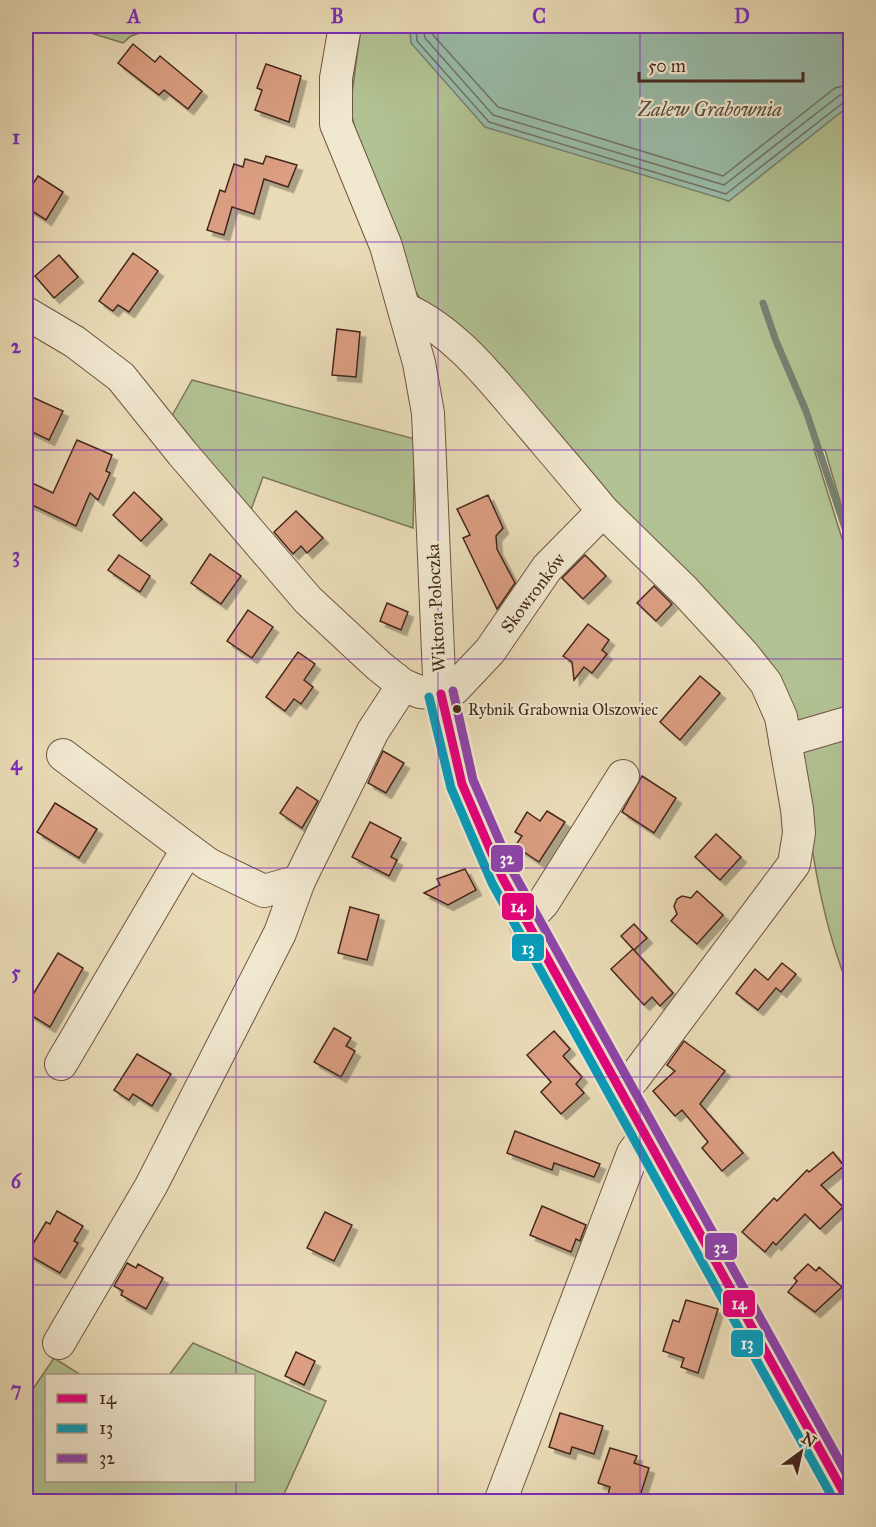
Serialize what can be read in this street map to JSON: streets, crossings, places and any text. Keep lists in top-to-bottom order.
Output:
{
  "streets": {
    "street": ["Skowronków", "Wiktora Poloczka"]
  },
  "crossings": [
    ["Skowronków", "Wiktora Poloczka"]
  ],
  "water": ["Zalew Grabownia"],
  "places": ["Rybnik Grabownia Olszowiec"],
  "lines": ["transit line 32", "transit line 14", "transit line 13"],
  "legend": ["14", "13", "32"],
  "scale_bar": "50 m",
  "north": "top right",
  "grid": {
    "columns": [
      "A",
      "B",
      "C",
      "D"
    ],
    "rows": [
      "1",
      "2",
      "3",
      "4",
      "5",
      "6",
      "7"
    ]
  }
}
